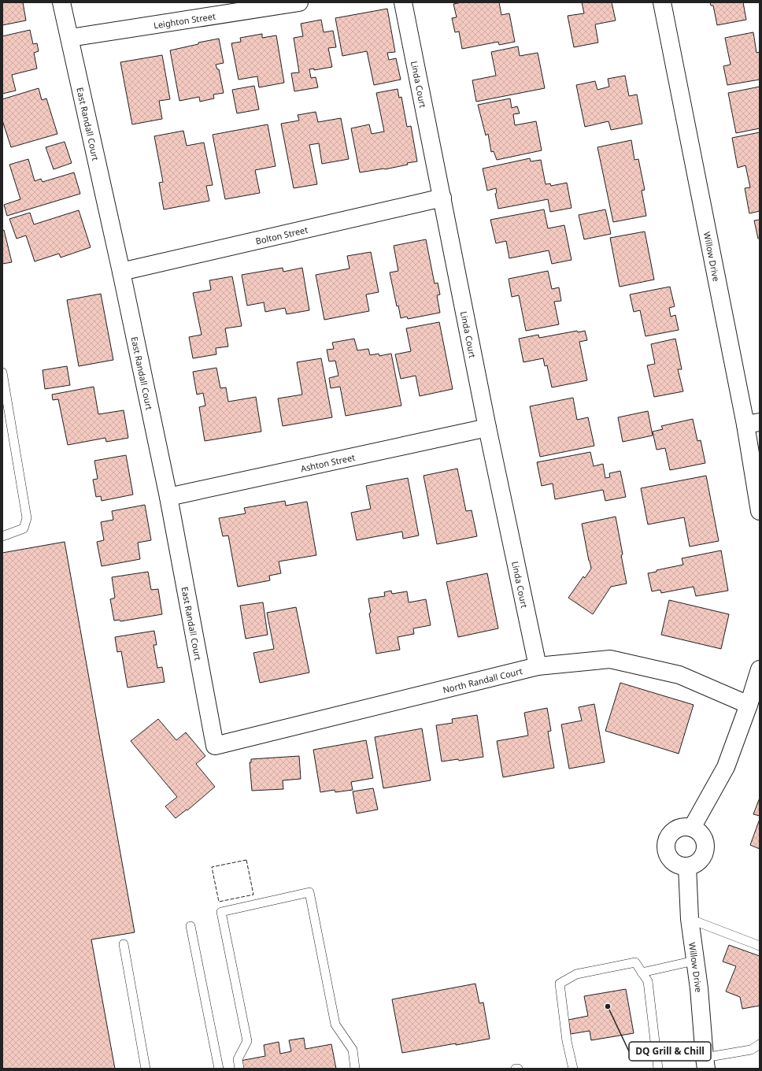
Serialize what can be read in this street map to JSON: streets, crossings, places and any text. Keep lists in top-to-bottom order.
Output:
{
  "streets": {
    "street": [
      "Leighton Street",
      "Linda Court",
      "East Randall Court",
      "Bolton Street",
      "Willow Drive",
      "Ashton Street",
      "North Randall Court"
    ]
  },
  "crossings": [
    ["Leighton Street", "East Randall Court"],
    ["Linda Court", "Bolton Street"],
    ["Linda Court", "Ashton Street"],
    ["Linda Court", "North Randall Court"],
    ["East Randall Court", "Bolton Street"],
    ["East Randall Court", "Ashton Street"],
    ["East Randall Court", "North Randall Court"]
  ],
  "places": ["DQ Grill & Chill"]
}
